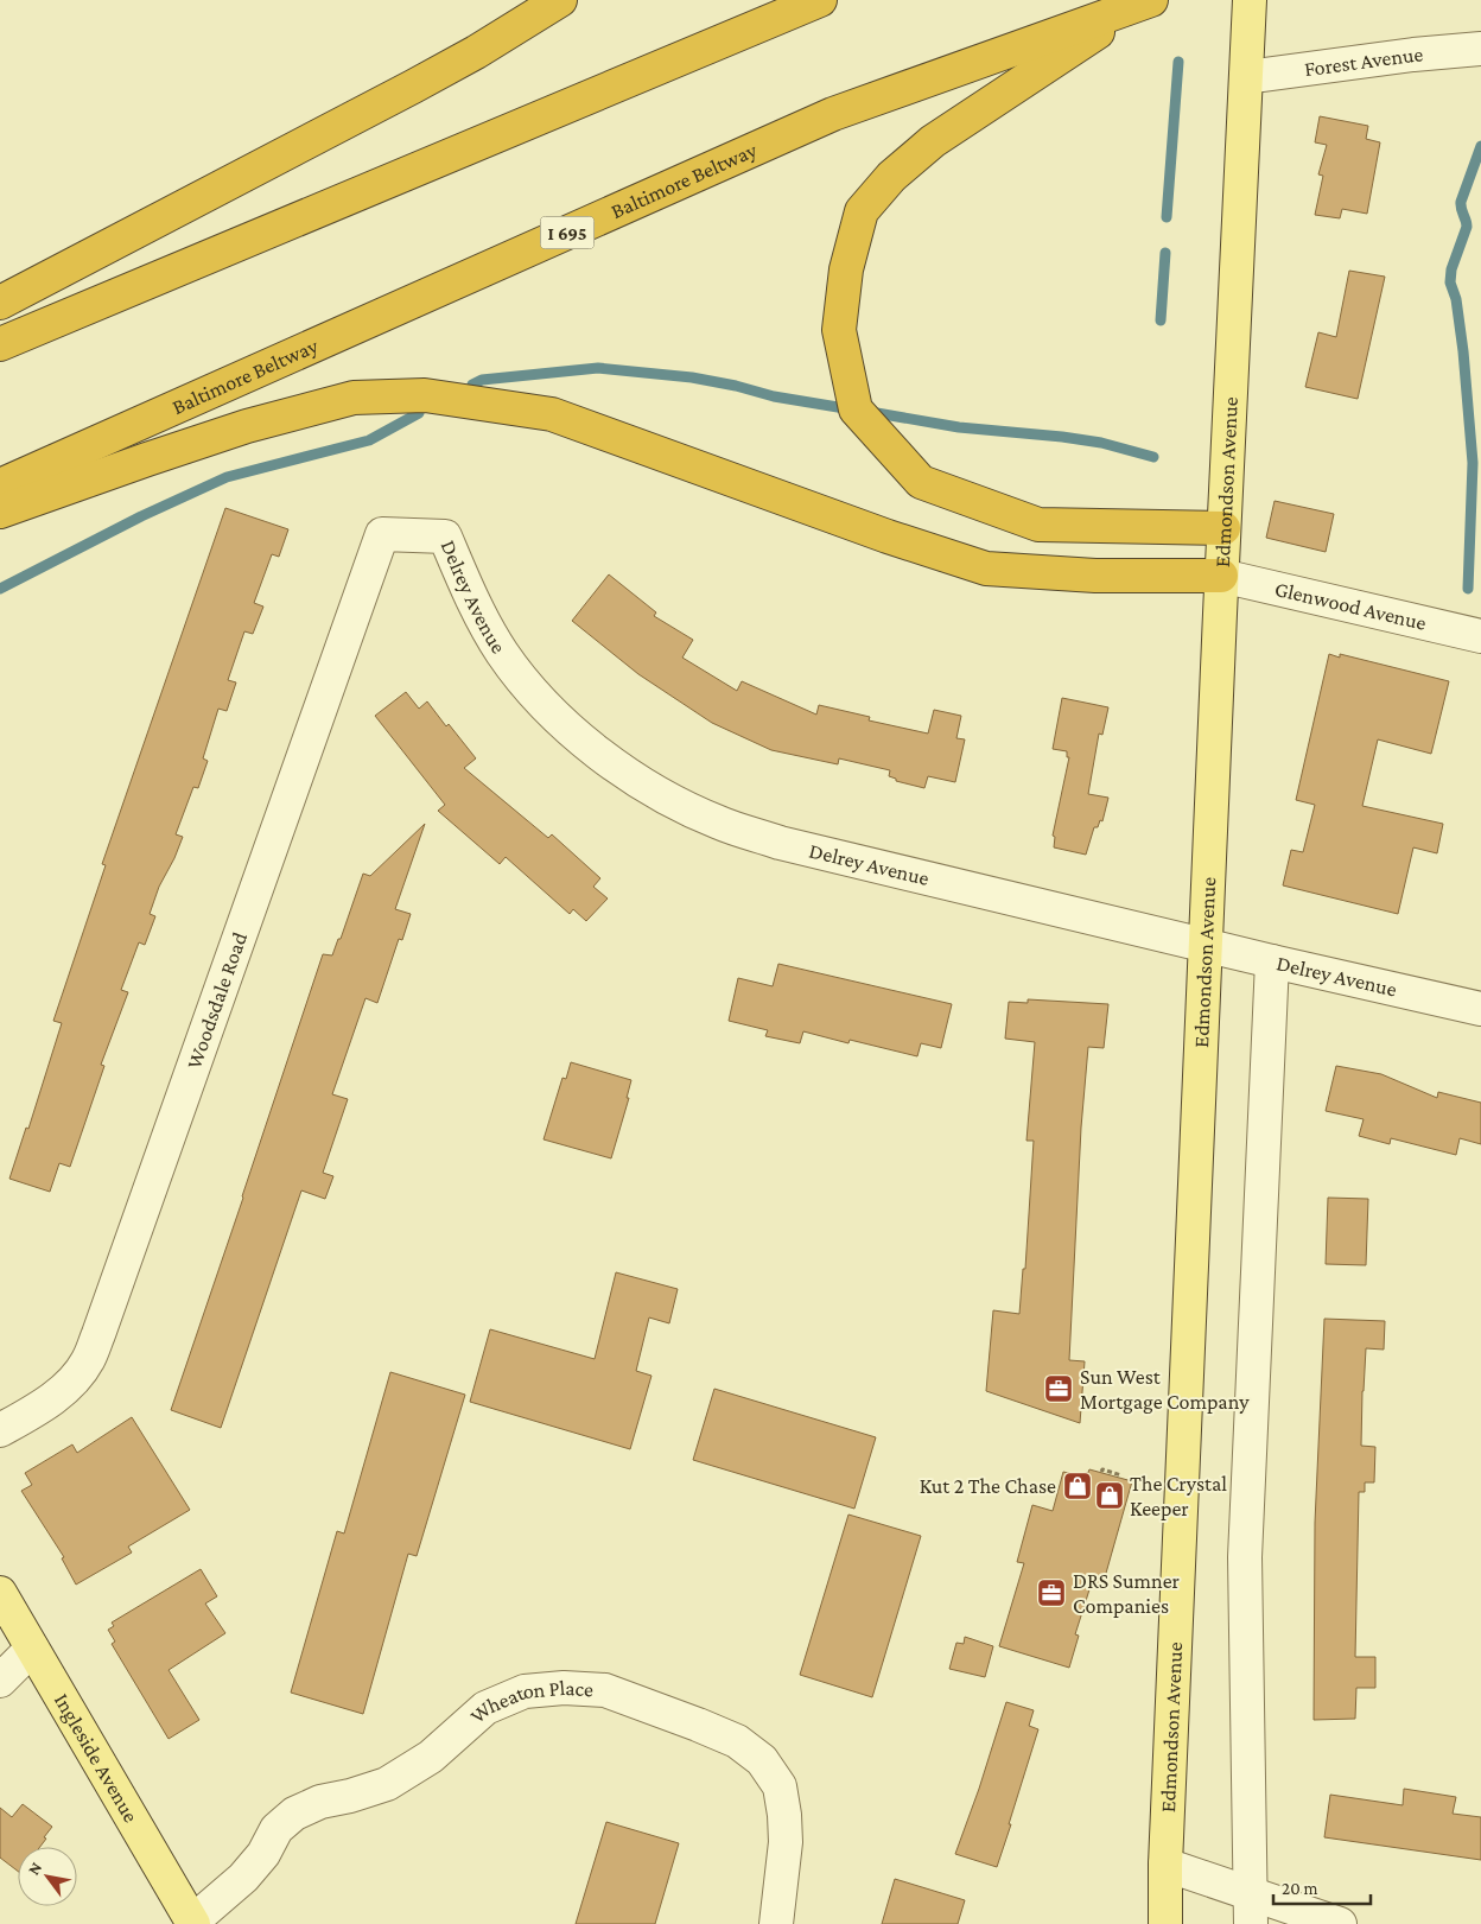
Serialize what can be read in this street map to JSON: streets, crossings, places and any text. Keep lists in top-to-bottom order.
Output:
{
  "streets": {
    "highway": ["Baltimore Beltway", "I 695"],
    "main road": ["Edmondson Avenue", "Ingleside Avenue"],
    "street": [
      "Forest Avenue",
      "Delrey Avenue",
      "Glenwood Avenue",
      "Woodsdale Road",
      "Wheaton Place"
    ]
  },
  "crossings": [
    ["Forest Avenue", "Edmondson Avenue"],
    ["Edmondson Avenue", "Delrey Avenue"],
    ["Edmondson Avenue", "Glenwood Avenue"],
    ["Delrey Avenue", "Woodsdale Road"],
    ["Wheaton Place", "Ingleside Avenue"]
  ],
  "places": {
    "office": ["Sun West Mortgage Company", "DRS Sumner Companies"],
    "shop": ["Kut 2 The Chase", "The Crystal Keeper"]
  },
  "scale_bar": "20 m",
  "north": "top left"
}
